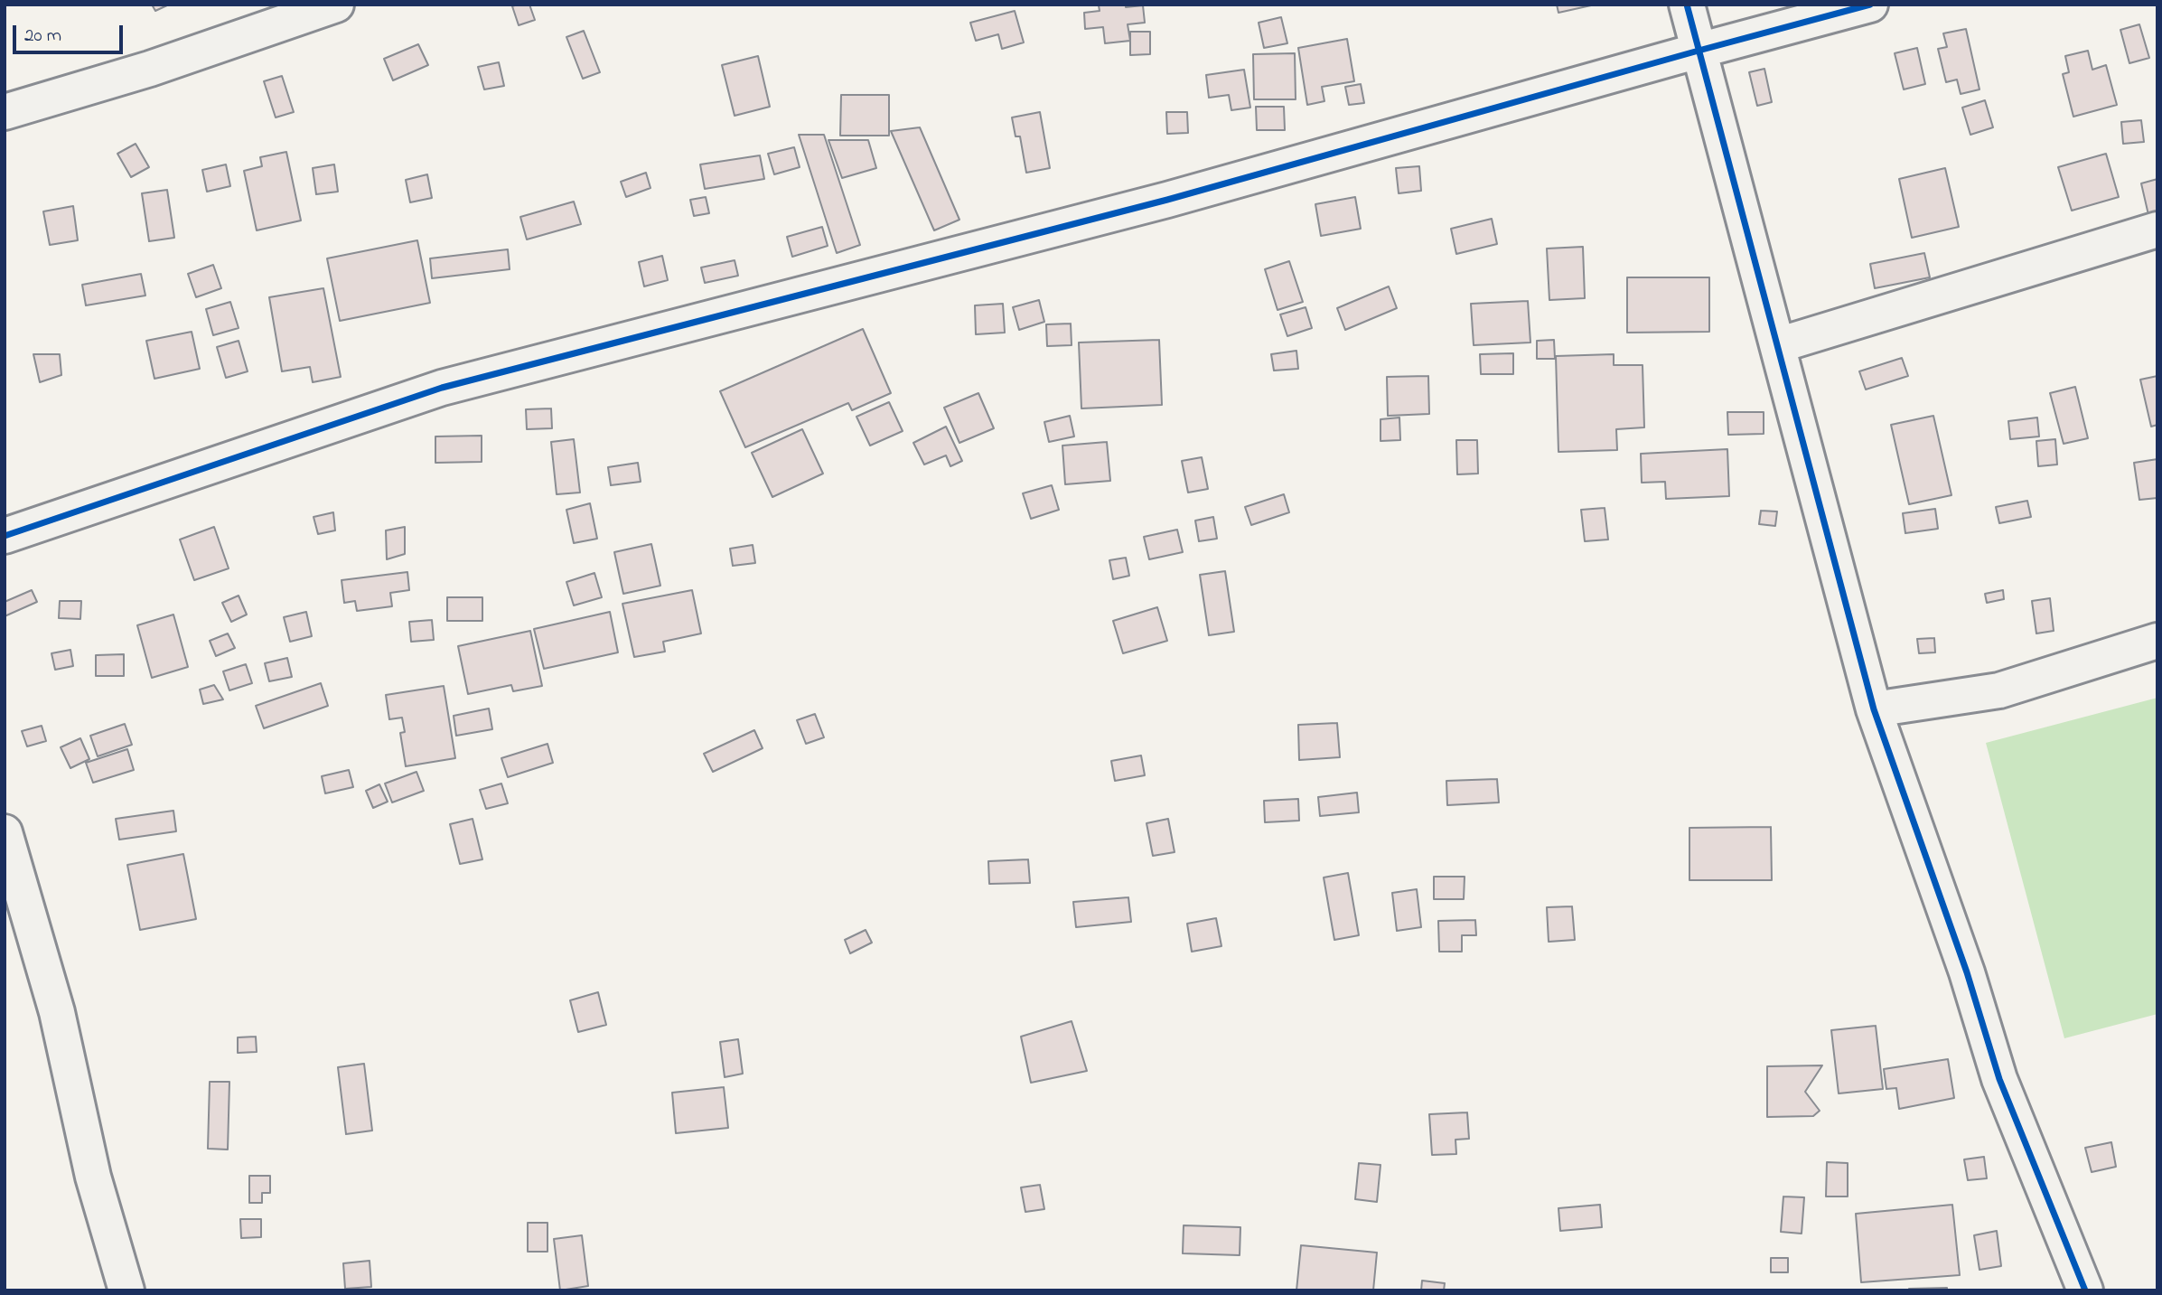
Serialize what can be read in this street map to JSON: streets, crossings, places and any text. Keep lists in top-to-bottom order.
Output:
{
  "scale_bar": "20 m"
}
